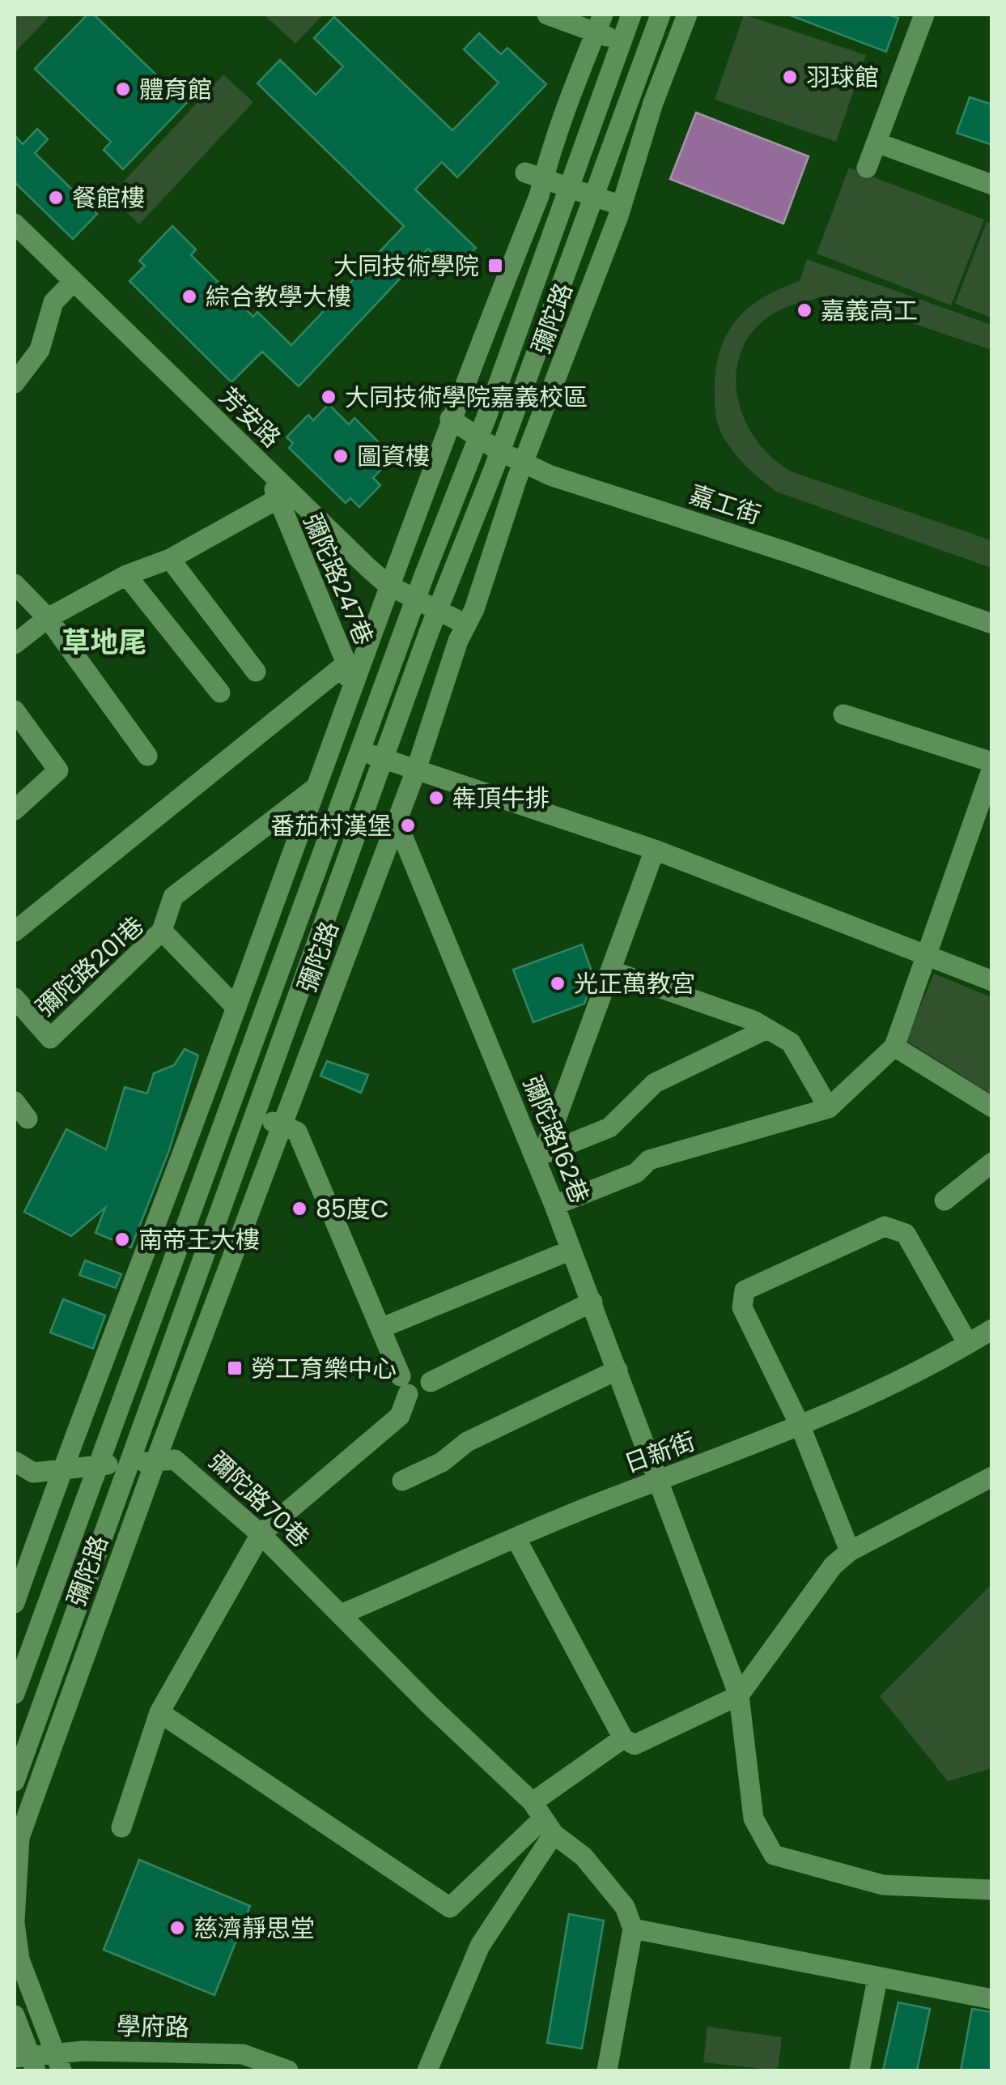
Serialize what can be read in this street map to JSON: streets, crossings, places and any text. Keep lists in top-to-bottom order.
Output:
{
  "streets": {
    "street": [
      "彌陀路",
      "芳安路",
      "嘉工街",
      "彌陀路247巷",
      "彌陀路201巷",
      "彌陀路162巷",
      "日新街",
      "彌陀路70巷",
      "學府路"
    ]
  },
  "crossings": [
    ["彌陀路", "芳安路"],
    ["彌陀路", "嘉工街"],
    ["彌陀路", "彌陀路162巷"],
    ["彌陀路", "彌陀路70巷"],
    ["彌陀路", "學府路"],
    ["芳安路", "彌陀路247巷"],
    ["彌陀路162巷", "日新街"],
    ["日新街", "彌陀路70巷"]
  ],
  "districts": ["草地尾"],
  "places": {
    "other": [
      "羽球館",
      "體育館",
      "餐館樓",
      "綜合教學大樓",
      "嘉義高工",
      "大同技術學院嘉義校區",
      "圖資樓",
      "犇頂牛排",
      "番茄村漢堡",
      "光正萬教宮",
      "85度C",
      "南帝王大樓",
      "慈濟靜思堂"
    ],
    "transit": ["大同技術學院", "勞工育樂中心"]
  }
}
